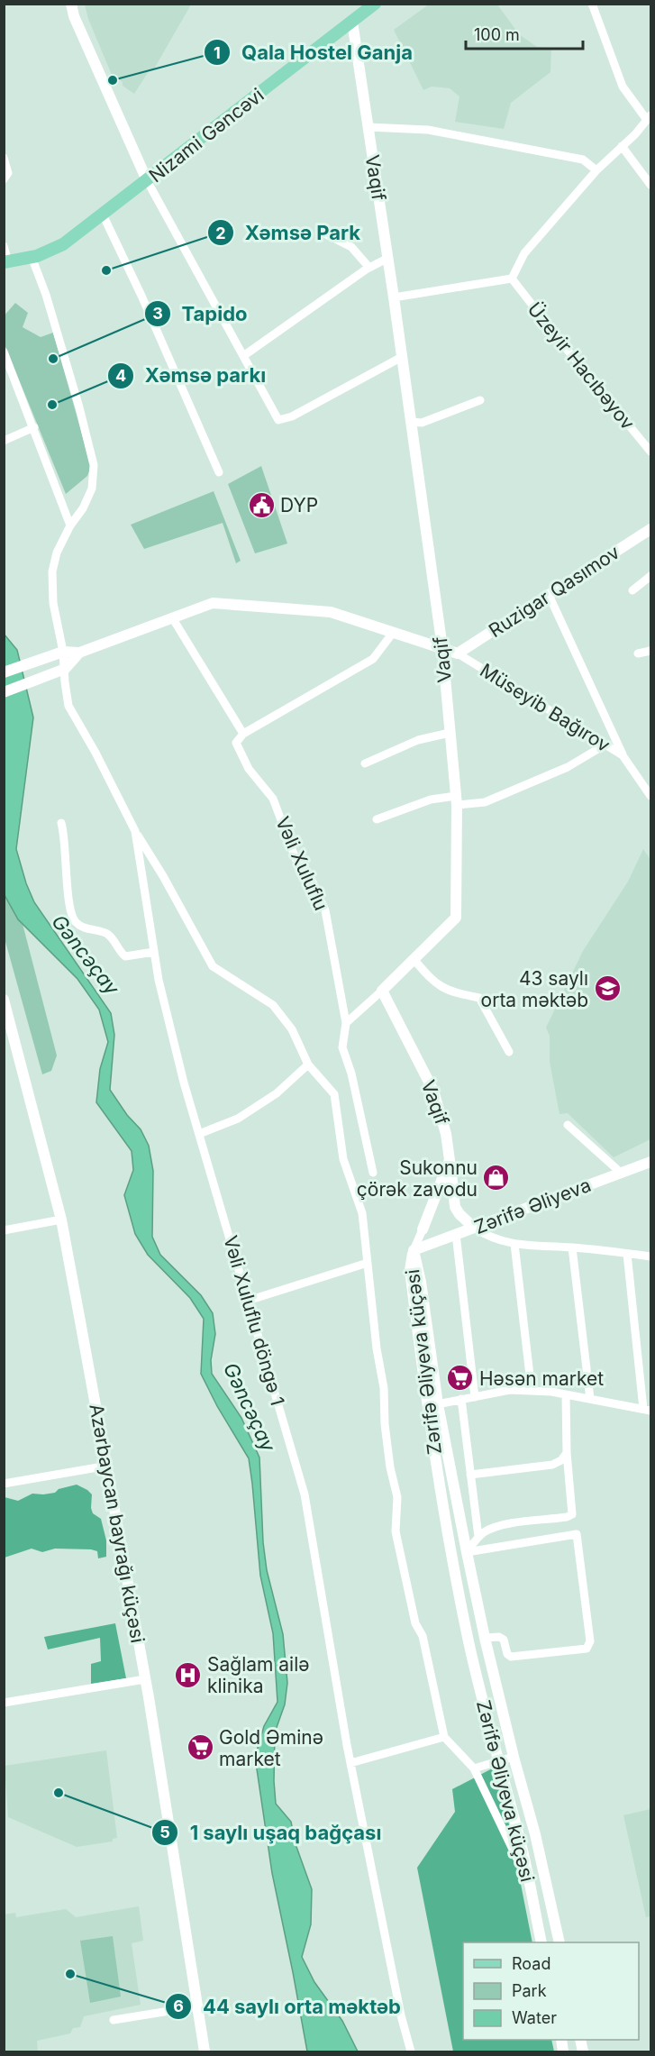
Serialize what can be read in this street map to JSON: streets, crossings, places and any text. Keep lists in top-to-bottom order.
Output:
{
  "streets": {
    "main road": ["Nizami Gəncəvi"],
    "street": [
      "Vaqif",
      "Üzeyir Hacıbəyov",
      "Ruzigar Qasımov",
      "Müseyib Bağırov",
      "Vəli Xuluflu",
      "Zərifə Əliyeva",
      "Vəli Xuluflu döngə 1",
      "Zərifə Əliyeva küçəsi",
      "Azərbaycan bayrağı küçəsi"
    ]
  },
  "crossings": [
    ["Nizami Gəncəvi", "Vaqif"],
    ["Vaqif", "Müseyib Bağırov"],
    ["Vaqif", "Zərifə Əliyeva"],
    ["Vaqif", "Zərifə Əliyeva küçəsi"],
    ["Ruzigar Qasımov", "Müseyib Bağırov"],
    ["Müseyib Bağırov", "Vəli Xuluflu döngə 1"],
    ["Zərifə Əliyeva", "Zərifə Əliyeva küçəsi"]
  ],
  "water": ["Gəncəçay"],
  "places": {
    "other": [
      "Qala Hostel Ganja",
      "Xəmsə Park",
      "Tapido",
      "Xəmsə parkı",
      "1 saylı uşaq bağçası",
      "44 saylı orta məktəb"
    ],
    "public building": ["DYP"],
    "school or university": ["43 saylı orta məktəb"],
    "shop": ["Sukonnu çörək zavodu"],
    "supermarket": ["Həsən market", "Gold Əminə market"],
    "hospital": ["Sağlam ailə klinika"]
  },
  "legend": ["Road", "Park", "Water"],
  "scale_bar": "100 m"
}
